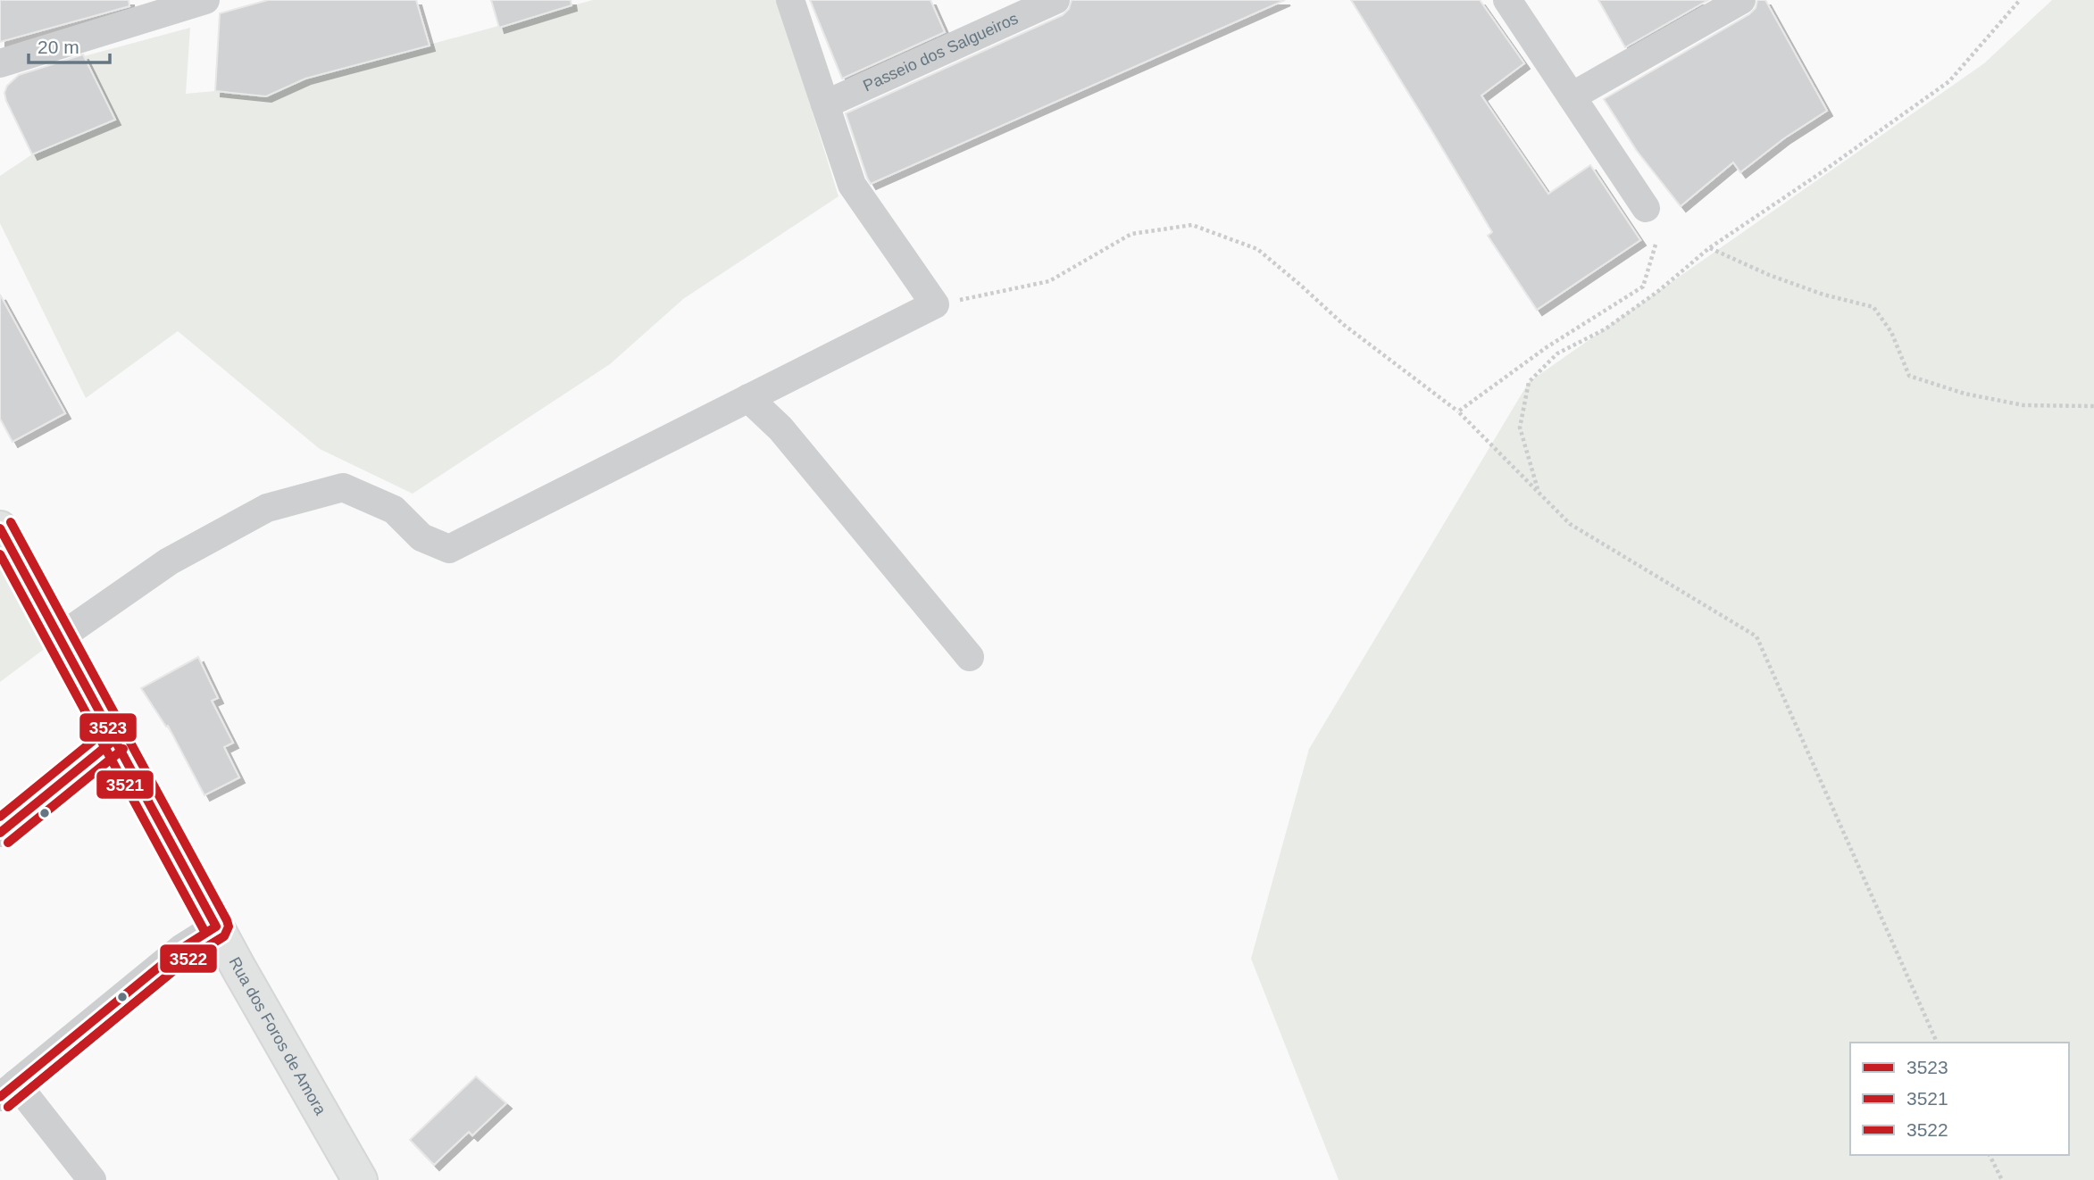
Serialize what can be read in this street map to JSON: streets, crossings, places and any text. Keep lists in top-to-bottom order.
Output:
{
  "streets": {
    "main road": ["Rua dos Foros de Amora"],
    "street": ["Passeio dos Salgueiros"]
  },
  "lines": ["transit line 3522", "transit line 3523", "transit line 3521"],
  "legend": ["3523", "3521", "3522"],
  "scale_bar": "20 m"
}
